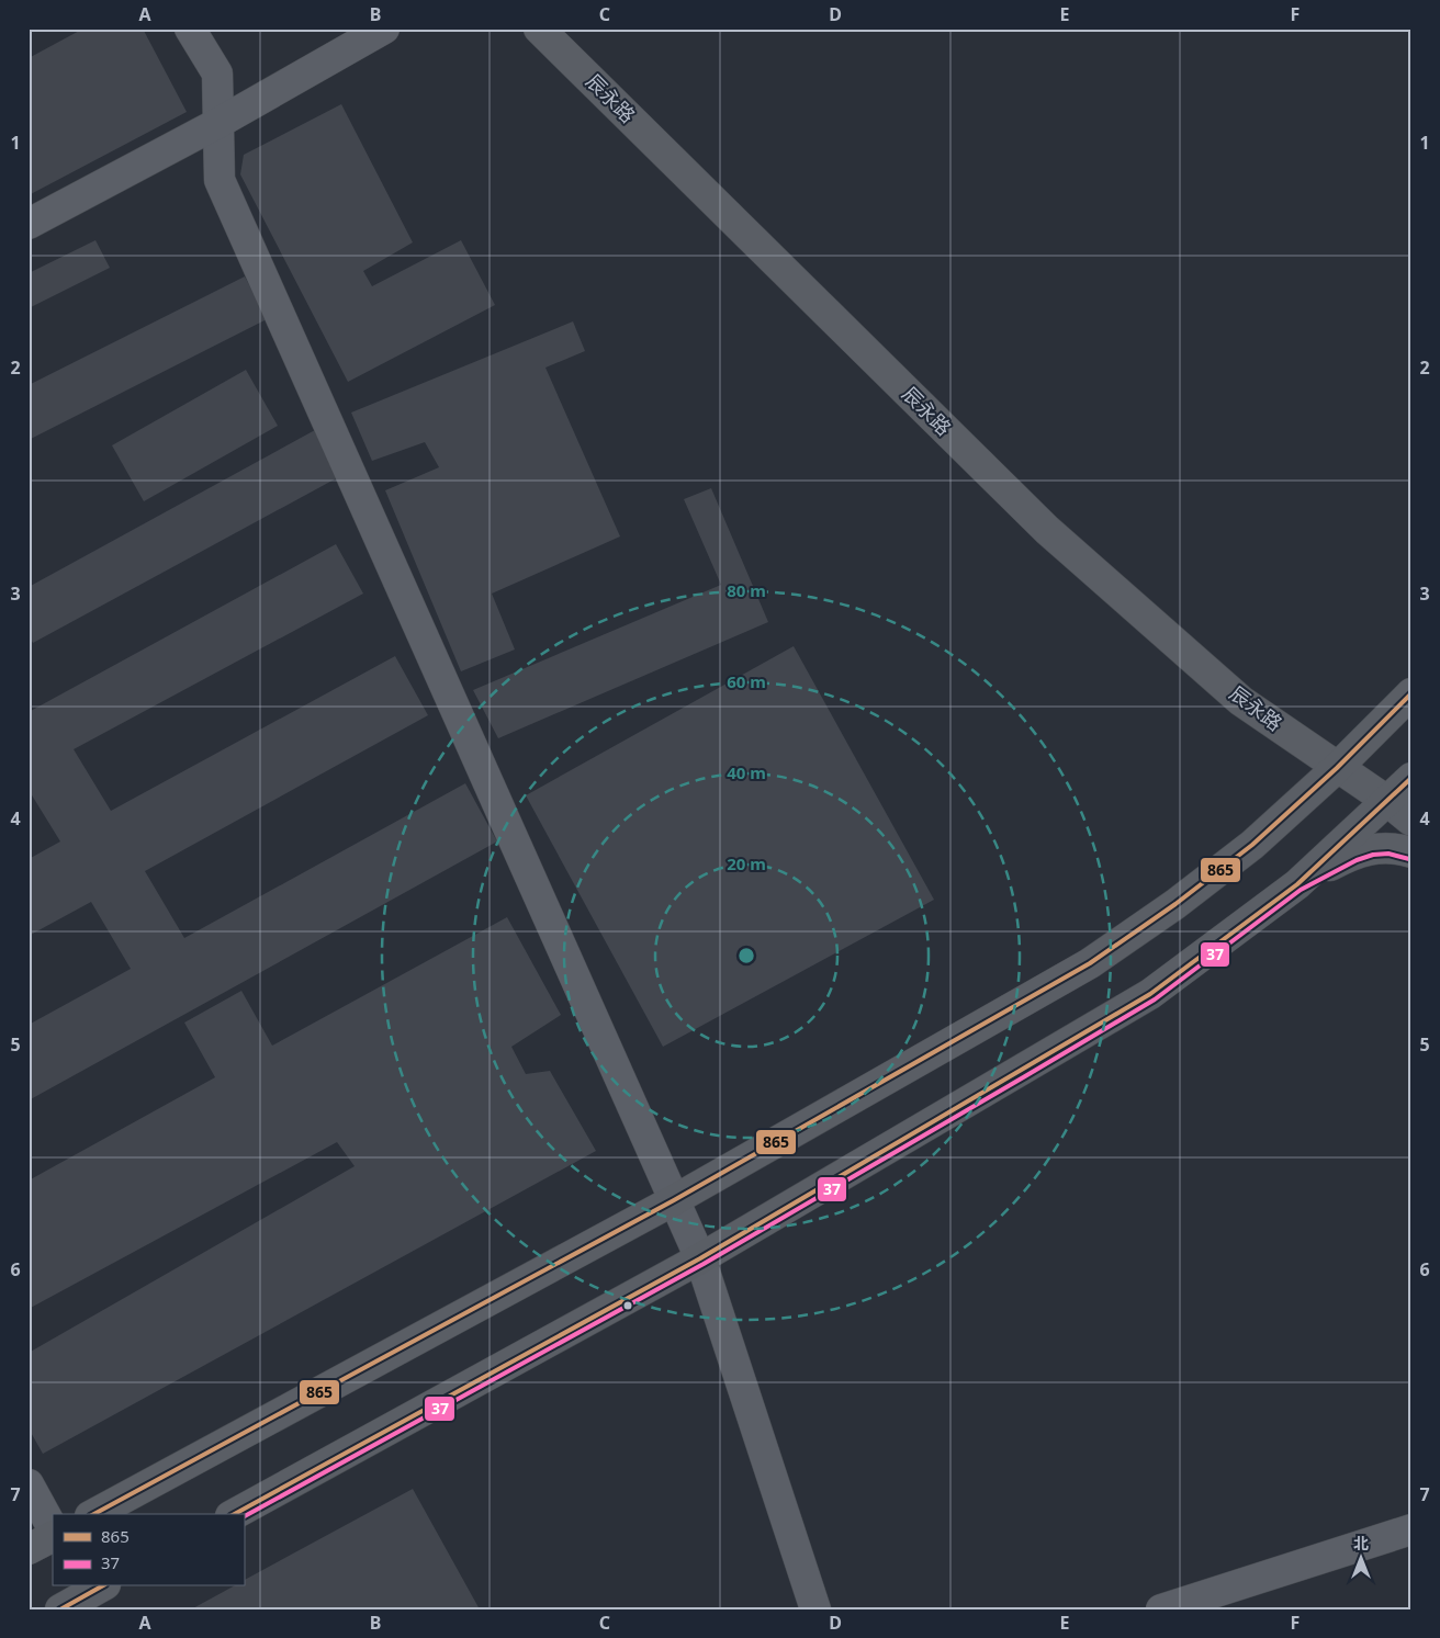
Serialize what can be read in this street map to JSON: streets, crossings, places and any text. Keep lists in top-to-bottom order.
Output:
{
  "streets": {
    "main road": ["辰永路"]
  },
  "lines": ["transit line 865", "transit line 37"],
  "legend": ["865", "37"],
  "north": "top",
  "grid": {
    "columns": [
      "A",
      "B",
      "C",
      "D",
      "E",
      "F"
    ],
    "rows": [
      "1",
      "2",
      "3",
      "4",
      "5",
      "6",
      "7"
    ]
  },
  "rings": [
    "80 m",
    "60 m",
    "40 m",
    "20 m"
  ]
}
